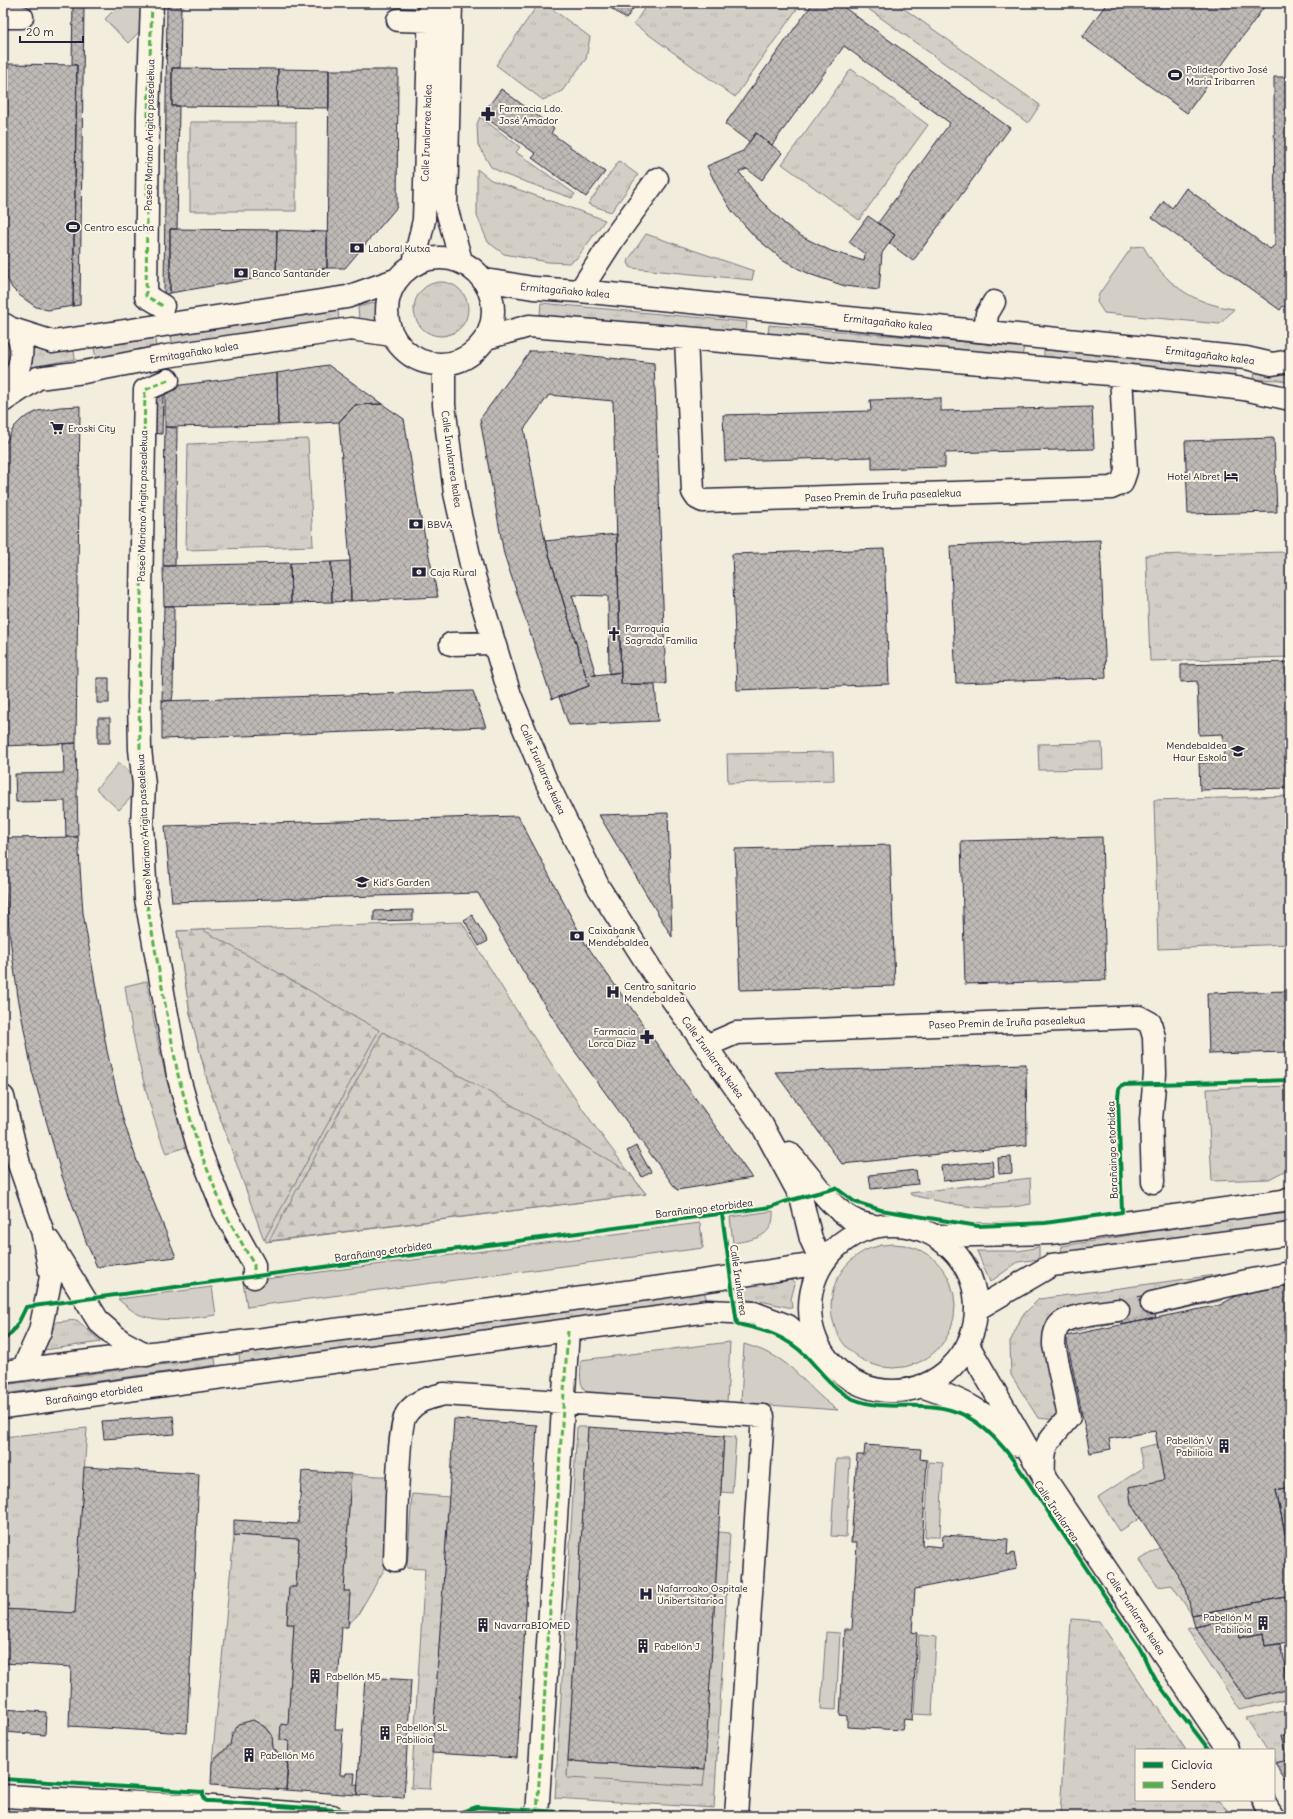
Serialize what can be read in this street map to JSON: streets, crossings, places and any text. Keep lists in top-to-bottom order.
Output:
{
  "streets": {
    "street": [
      "Calle Irunlarrea kalea",
      "Paseo Mariano Arigita pasealekua",
      "Ermitagañako kalea",
      "Paseo Premin de Iruña pasealekua",
      "Barañaingo etorbidea"
    ],
    "cycle path": ["Calle Irunlarrea"]
  },
  "crossings": [
    ["Calle Irunlarrea kalea", "Ermitagañako kalea"],
    ["Calle Irunlarrea kalea", "Paseo Premin de Iruña pasealekua"]
  ],
  "places": {
    "sports": ["Polideportivo José María Iribarren", "Centro escucha"],
    "pharmacy": ["Farmacia Ldo. José Amador", "Farmacia Lorca Díaz"],
    "bank": [
      "Laboral Kutxa",
      "Banco Santander",
      "BBVA",
      "Caja Rural",
      "Caixabank Mendebaldea"
    ],
    "supermarket": ["Eroski City"],
    "hotel": ["Hotel Albret"],
    "church": ["Parroquia Sagrada Familia"],
    "school or university": ["Mendebaldea Haur Eskola", "Kid's Garden"],
    "hospital": ["Centro sanitario Mendebaldea", "Nafarroako Ospitale Unibertsitarioa"],
    "building": [
      "Pabellón V Pabilioia",
      "Pabellón M Pabilioia",
      "NavarraBIOMED",
      "Pabellón J",
      "Pabellón M5",
      "Pabellón SL Pabilioia",
      "Pabellón M6"
    ]
  },
  "legend": ["Ciclovía", "Sendero"],
  "scale_bar": "20 m"
}
